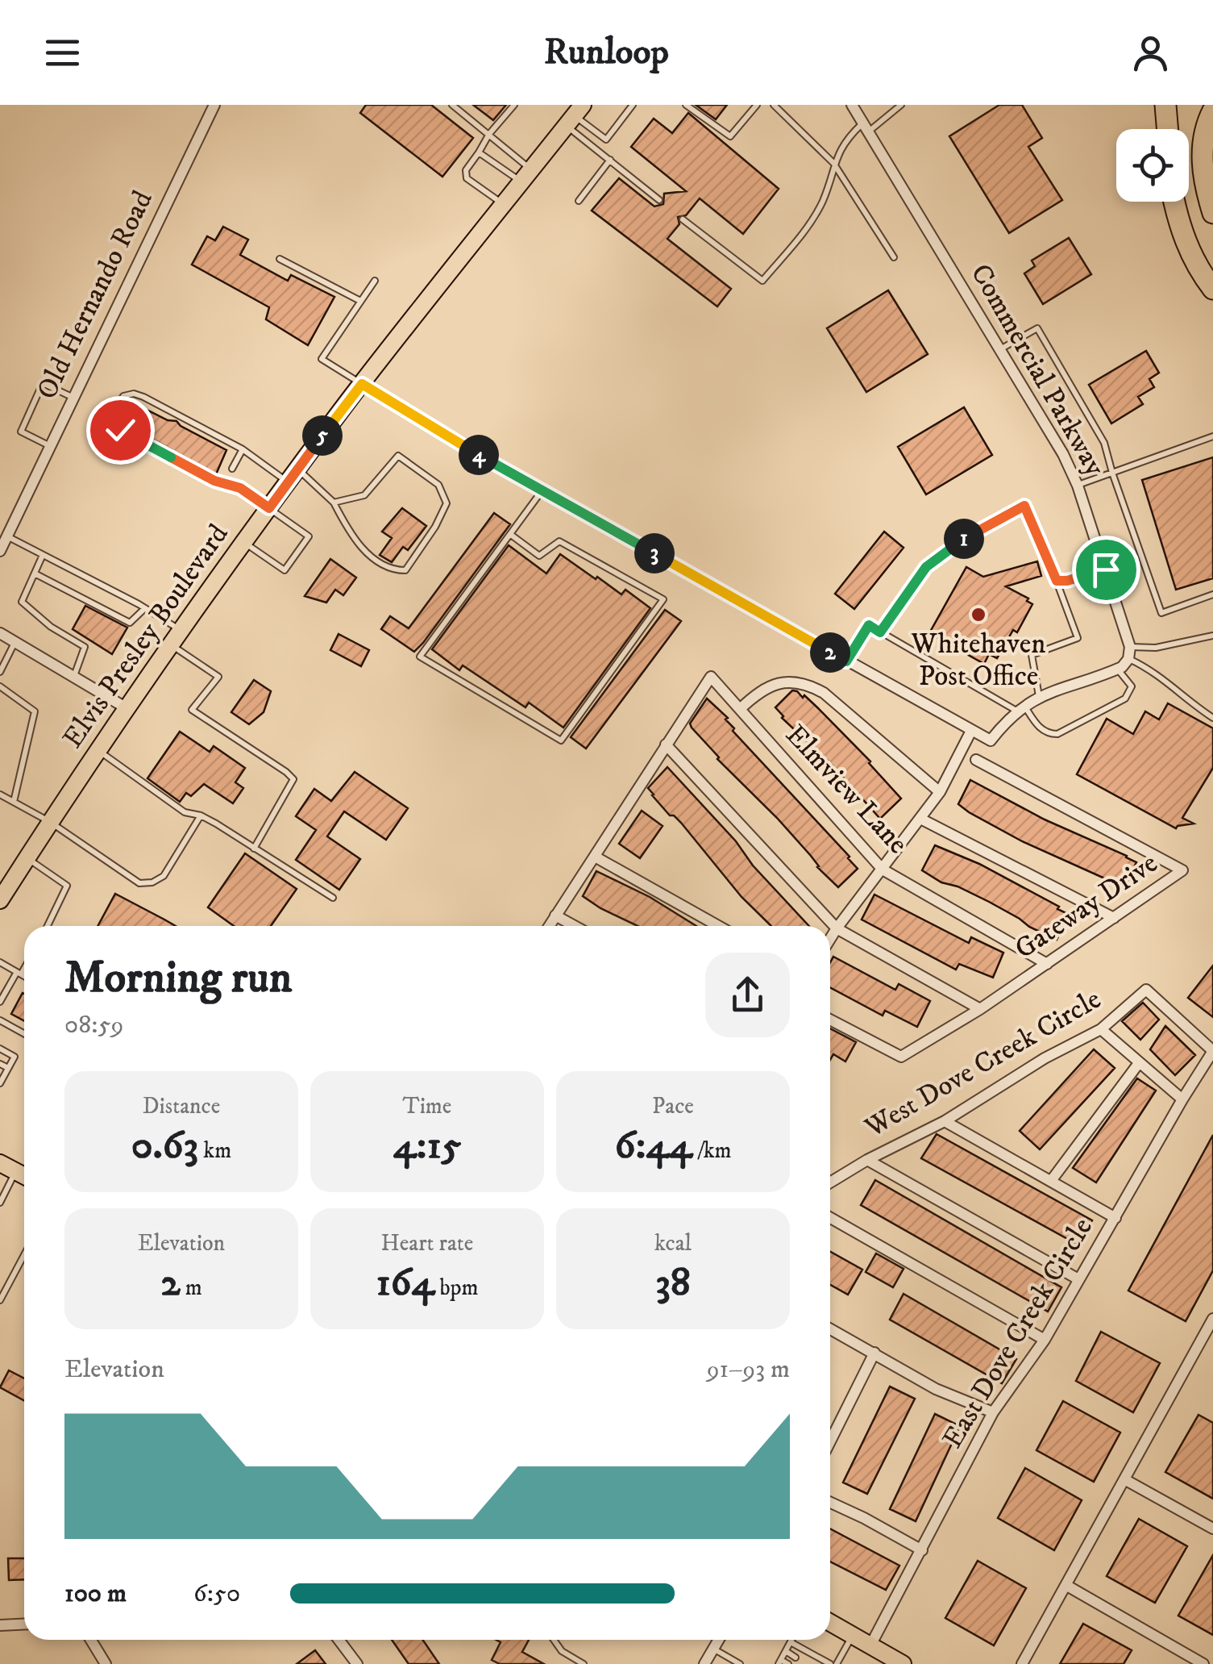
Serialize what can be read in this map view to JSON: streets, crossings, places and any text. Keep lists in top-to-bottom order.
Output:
{
  "streets": {
    "main road": ["Elvis Presley Boulevard"],
    "street": [
      "Old Hernando Road",
      "Commercial Parkway",
      "Elmview Lane",
      "Gateway Drive",
      "West Dove Creek Circle",
      "East Dove Creek Circle"
    ]
  },
  "crossings": [
    ["Elmview Lane", "Gateway Drive"],
    ["West Dove Creek Circle", "East Dove Creek Circle"]
  ],
  "places": ["Whitehaven Post Office"],
  "page": {
    "header": "Runloop",
    "pins": [
      "5",
      "4",
      "1",
      "3",
      "2"
    ],
    "heading": ["Morning run", "08:59"],
    "stats": [
      ["Distance", "0.63 km"],
      ["Time", "4:15"],
      ["Pace", "6:44 /km"],
      ["Elevation", "2 m"],
      ["Heart rate", "164 bpm"],
      ["kcal", "38"]
    ],
    "chart": ["Elevation", "91–93 m"],
    "list": [
      {
        "name": "100 m",
        "note": "6:50"
      }
    ]
  }
}
